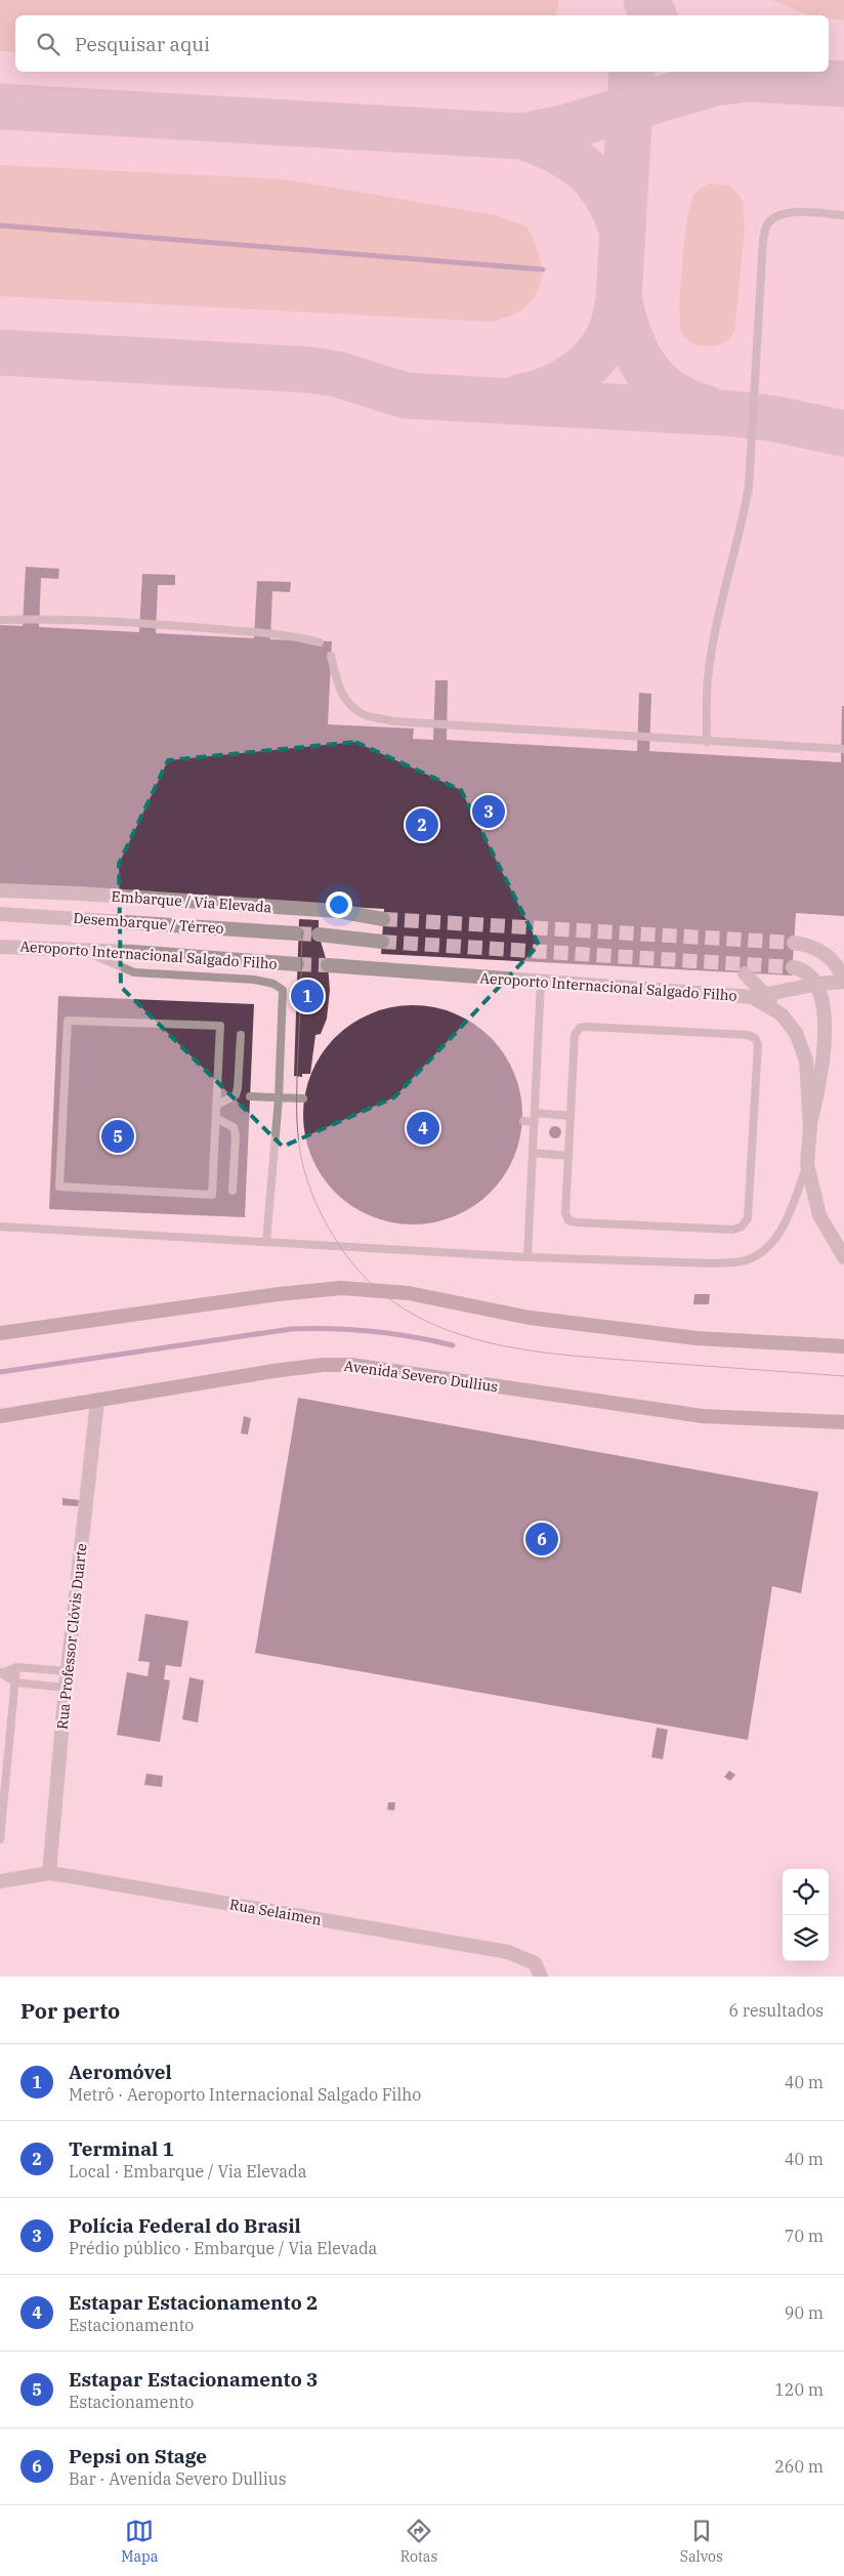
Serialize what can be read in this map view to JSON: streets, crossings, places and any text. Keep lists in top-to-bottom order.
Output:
{
  "streets": {
    "main road": ["Avenida Severo Dullius"],
    "street": [
      "Embarque / Via Elevada",
      "Desembarque / Térreo",
      "Aeroporto Internacional Salgado Filho",
      "Rua Professor Clóvis Duarte",
      "Rua Selaimen"
    ]
  },
  "crossings": [
    ["Avenida Severo Dullius", "Rua Professor Clóvis Duarte"],
    ["Rua Professor Clóvis Duarte", "Rua Selaimen"]
  ],
  "page": {
    "search": "Pesquisar aqui",
    "pins": [
      "3",
      "2",
      "1",
      "4",
      "5",
      "6"
    ],
    "heading": ["Por perto", "6 resultados"],
    "list": [
      {
        "mark": "1",
        "name": "Aeromóvel",
        "note": "Metrô · Aeroporto Internacional Salgado Filho",
        "value": "40 m"
      },
      {
        "mark": "2",
        "name": "Terminal 1",
        "note": "Local · Embarque / Via Elevada",
        "value": "40 m"
      },
      {
        "mark": "3",
        "name": "Polícia Federal do Brasil",
        "note": "Prédio público · Embarque / Via Elevada",
        "value": "70 m"
      },
      {
        "mark": "4",
        "name": "Estapar Estacionamento 2",
        "note": "Estacionamento",
        "value": "90 m"
      },
      {
        "mark": "5",
        "name": "Estapar Estacionamento 3",
        "note": "Estacionamento",
        "value": "120 m"
      },
      {
        "mark": "6",
        "name": "Pepsi on Stage",
        "note": "Bar · Avenida Severo Dullius",
        "value": "260 m"
      }
    ],
    "nav": ["Mapa", "Rotas", "Salvos"]
  }
}
